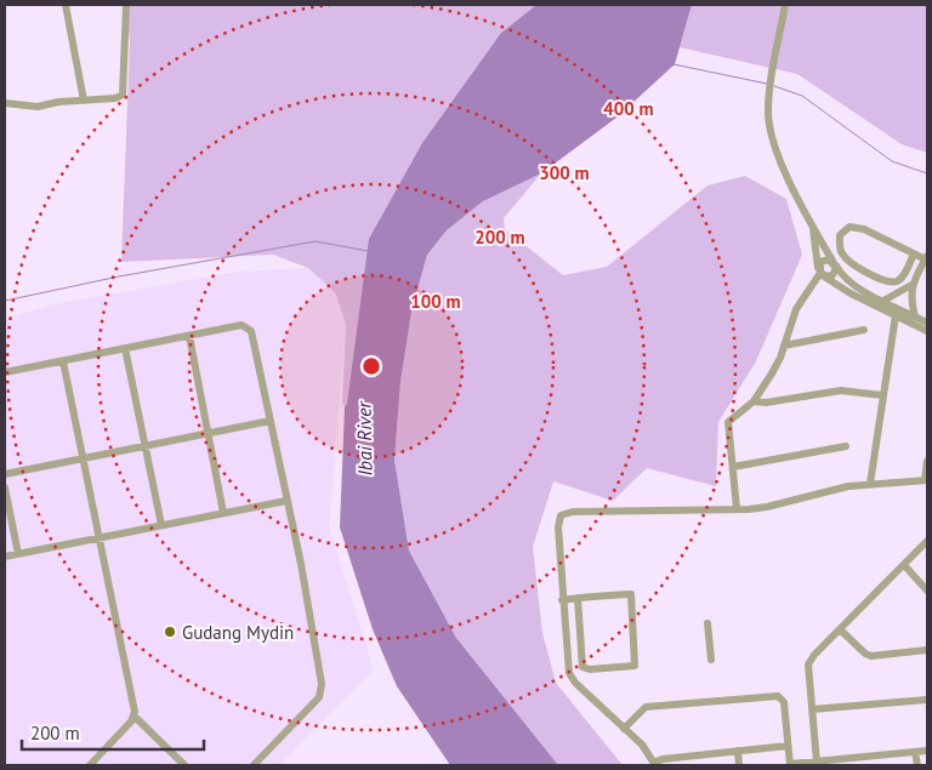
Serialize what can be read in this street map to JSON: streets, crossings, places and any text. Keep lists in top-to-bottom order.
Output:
{
  "water": ["Ibai River"],
  "places": ["Gudang Mydin"],
  "scale_bar": "200 m",
  "rings": [
    "400 m",
    "300 m",
    "200 m",
    "100 m"
  ]
}
